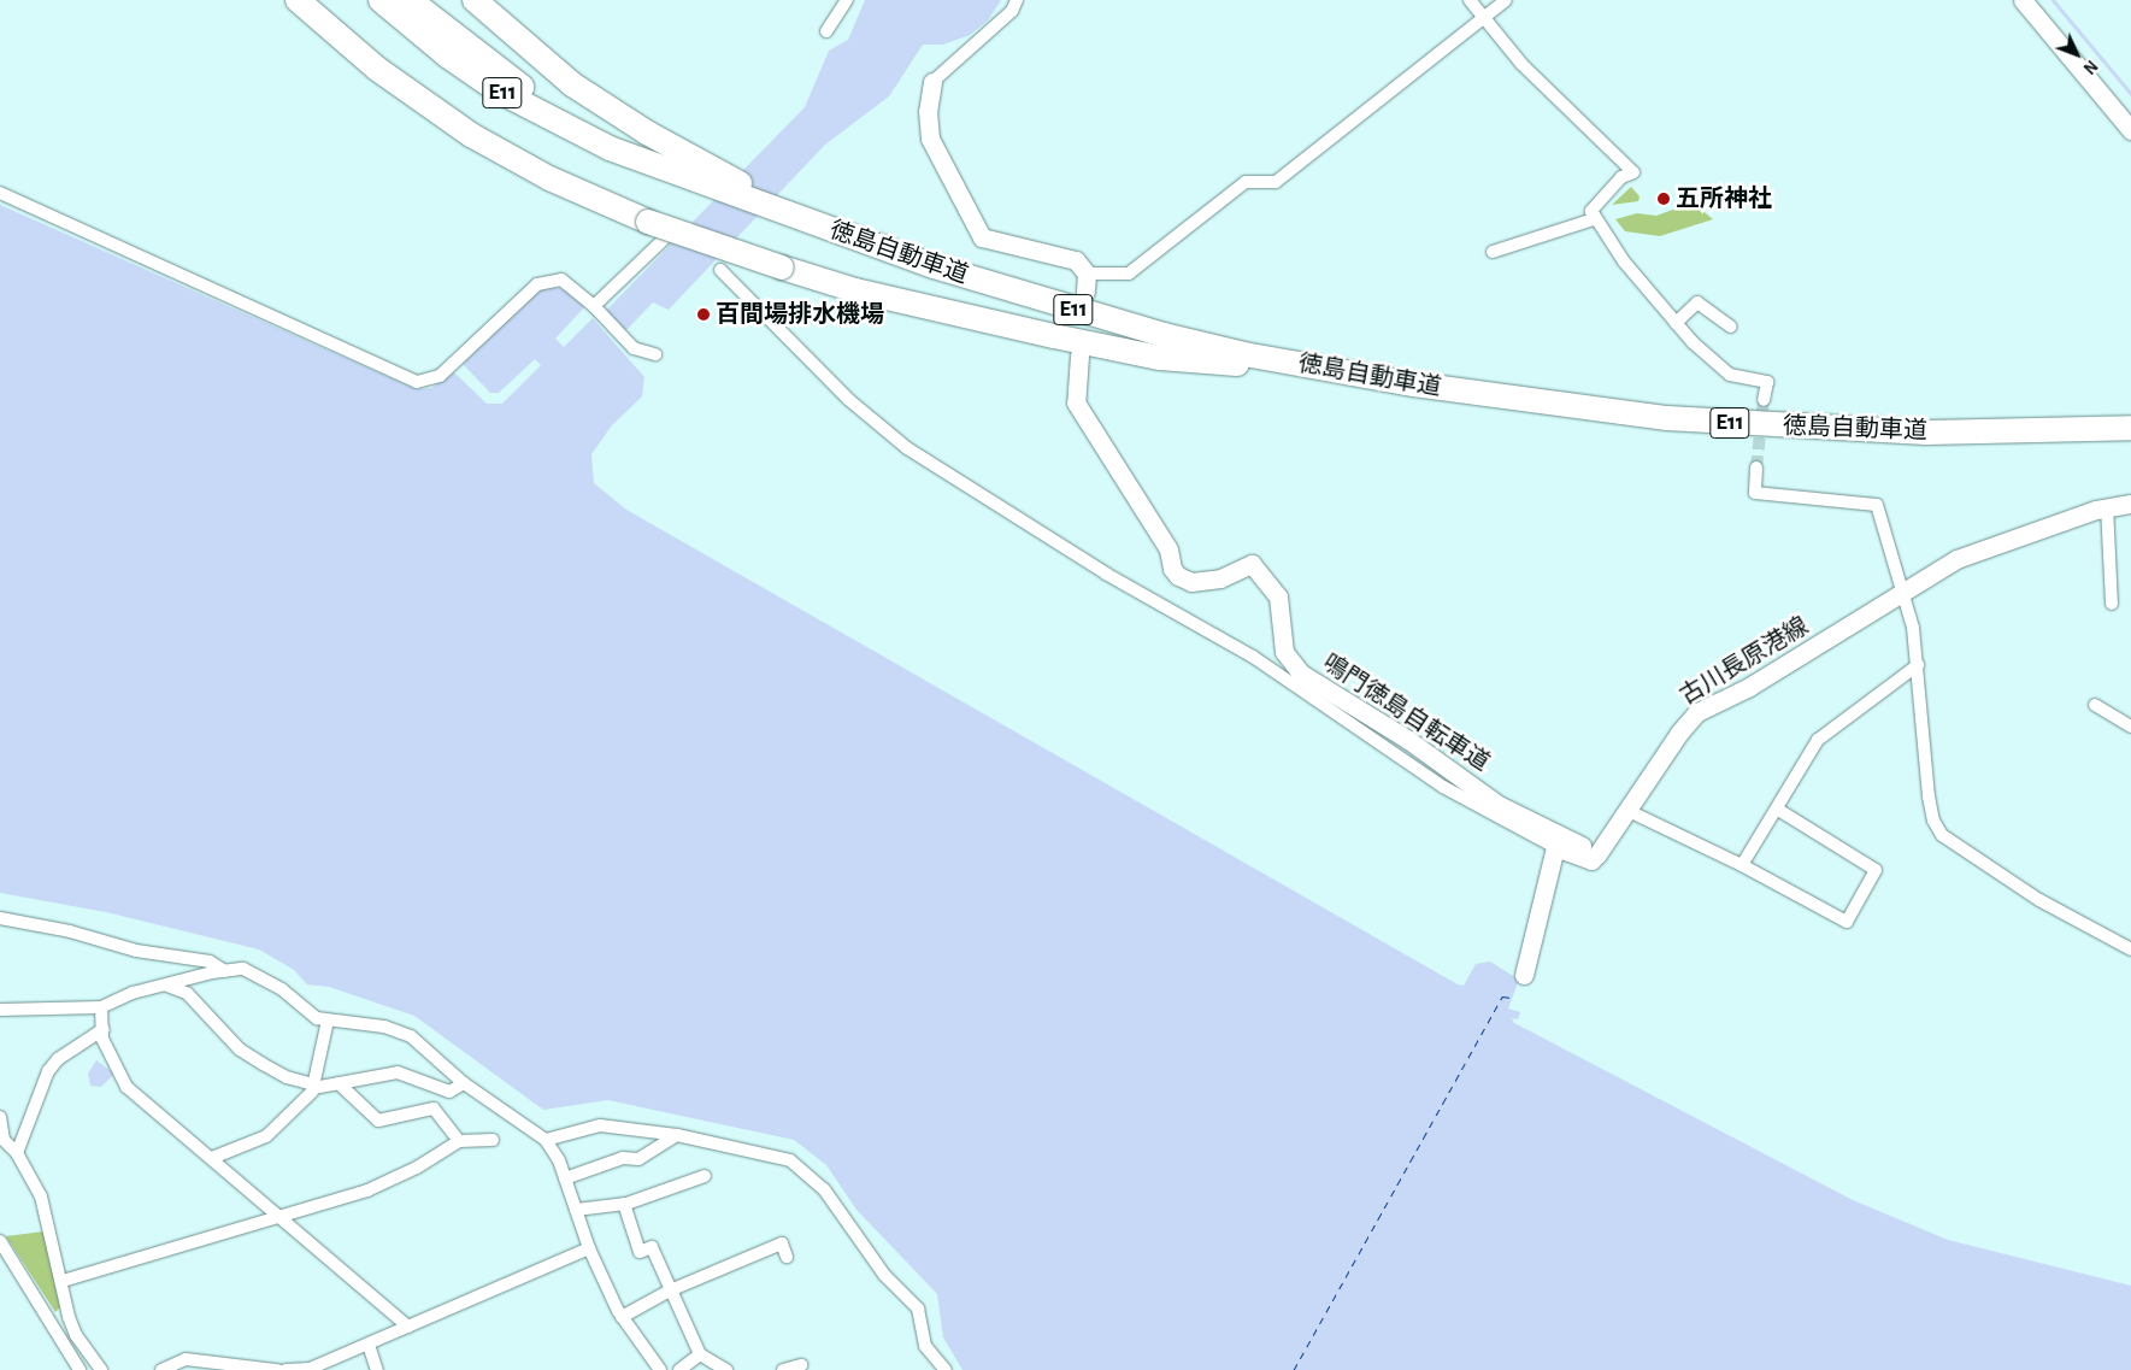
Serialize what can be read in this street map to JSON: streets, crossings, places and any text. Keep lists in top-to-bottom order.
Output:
{
  "streets": {
    "highway": ["E11", "徳島自動車道"],
    "main road": ["古川長原港線", "鳴門徳島自転車道"]
  },
  "crossings": [
    ["古川長原港線", "鳴門徳島自転車道"]
  ],
  "places": ["五所神社", "百間場排水機場"],
  "north": "bottom right"
}
